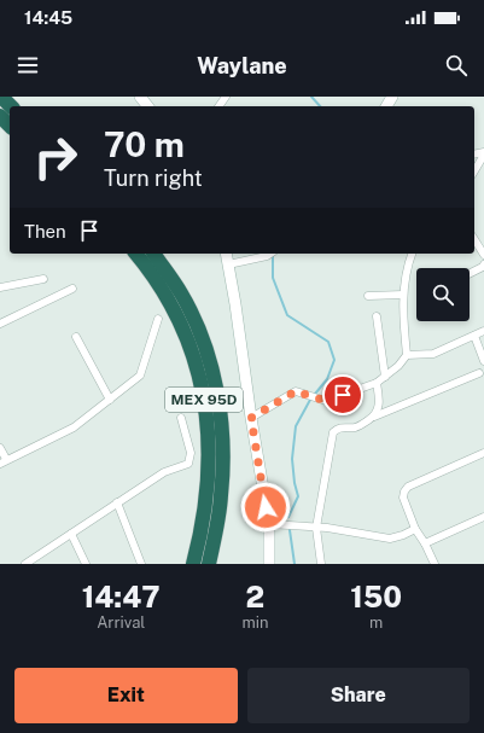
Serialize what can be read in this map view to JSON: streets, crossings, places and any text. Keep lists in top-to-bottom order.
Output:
{
  "streets": {
    "highway": ["MEX 95D"]
  },
  "page": {
    "status": "14:45",
    "header": "Waylane",
    "turn": ["70 m", "Turn right"],
    "then": "Then",
    "eta": [
      "14:47",
      "Arrival",
      "2",
      "min",
      "150",
      "m"
    ],
    "buttons": ["Exit", "Share"]
  }
}
